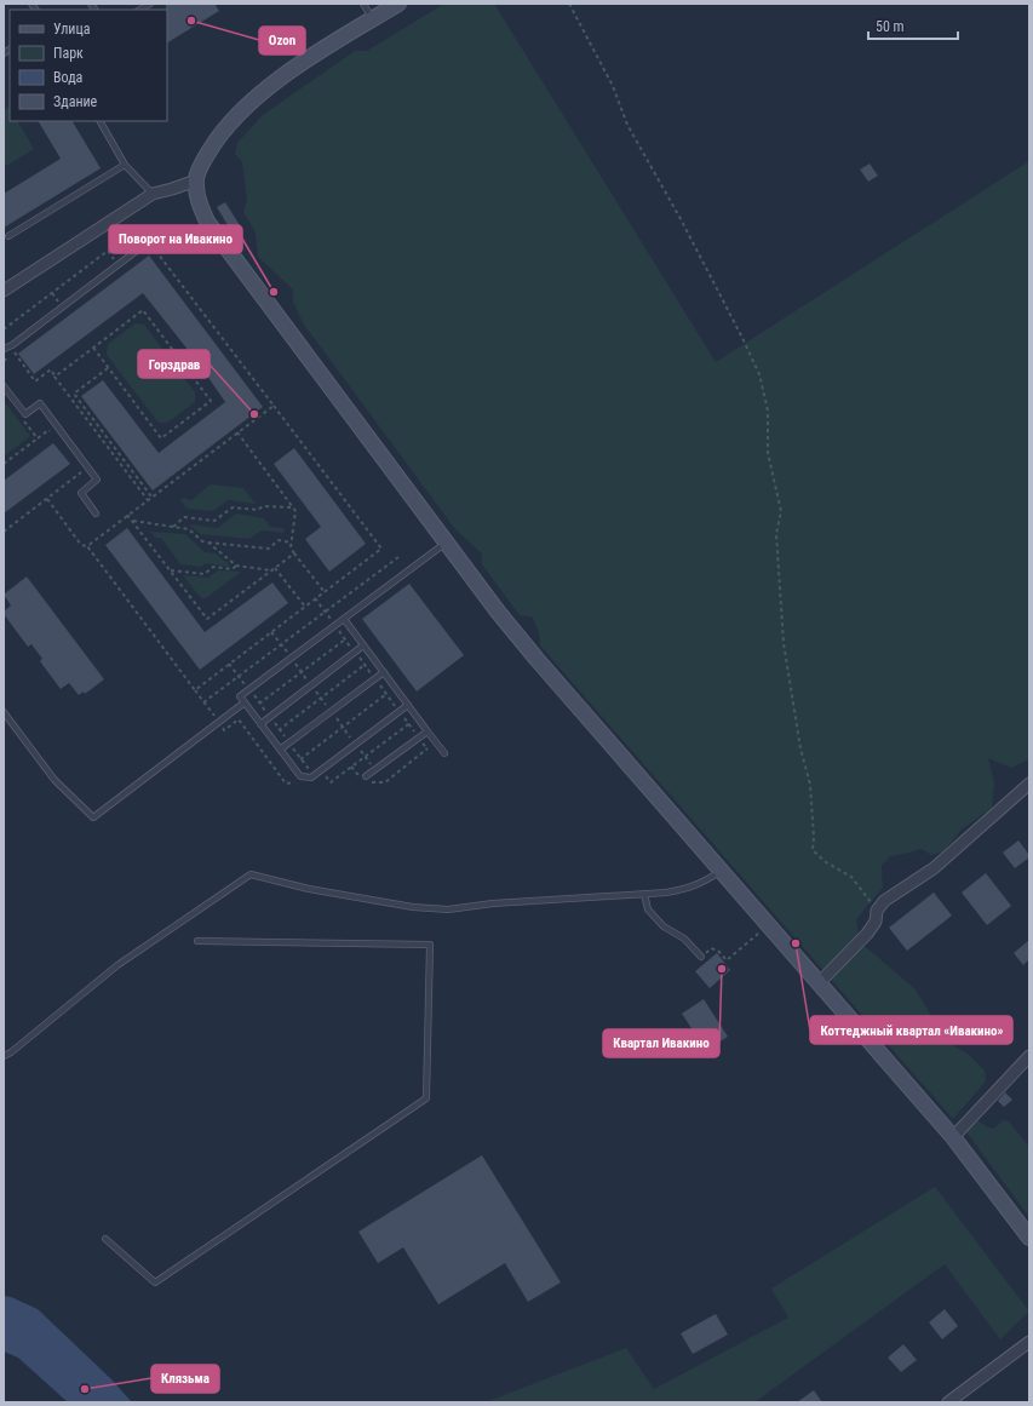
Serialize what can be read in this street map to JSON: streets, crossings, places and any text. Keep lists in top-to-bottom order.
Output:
{
  "places": [
    "Ozon",
    "Поворот на Ивакино",
    "Горздрав",
    "Коттеджный квартал «Ивакино»",
    "Квартал Ивакино",
    "Клязьма"
  ],
  "legend": [
    "Улица",
    "Парк",
    "Вода",
    "Здание"
  ],
  "scale_bar": "50 m"
}
